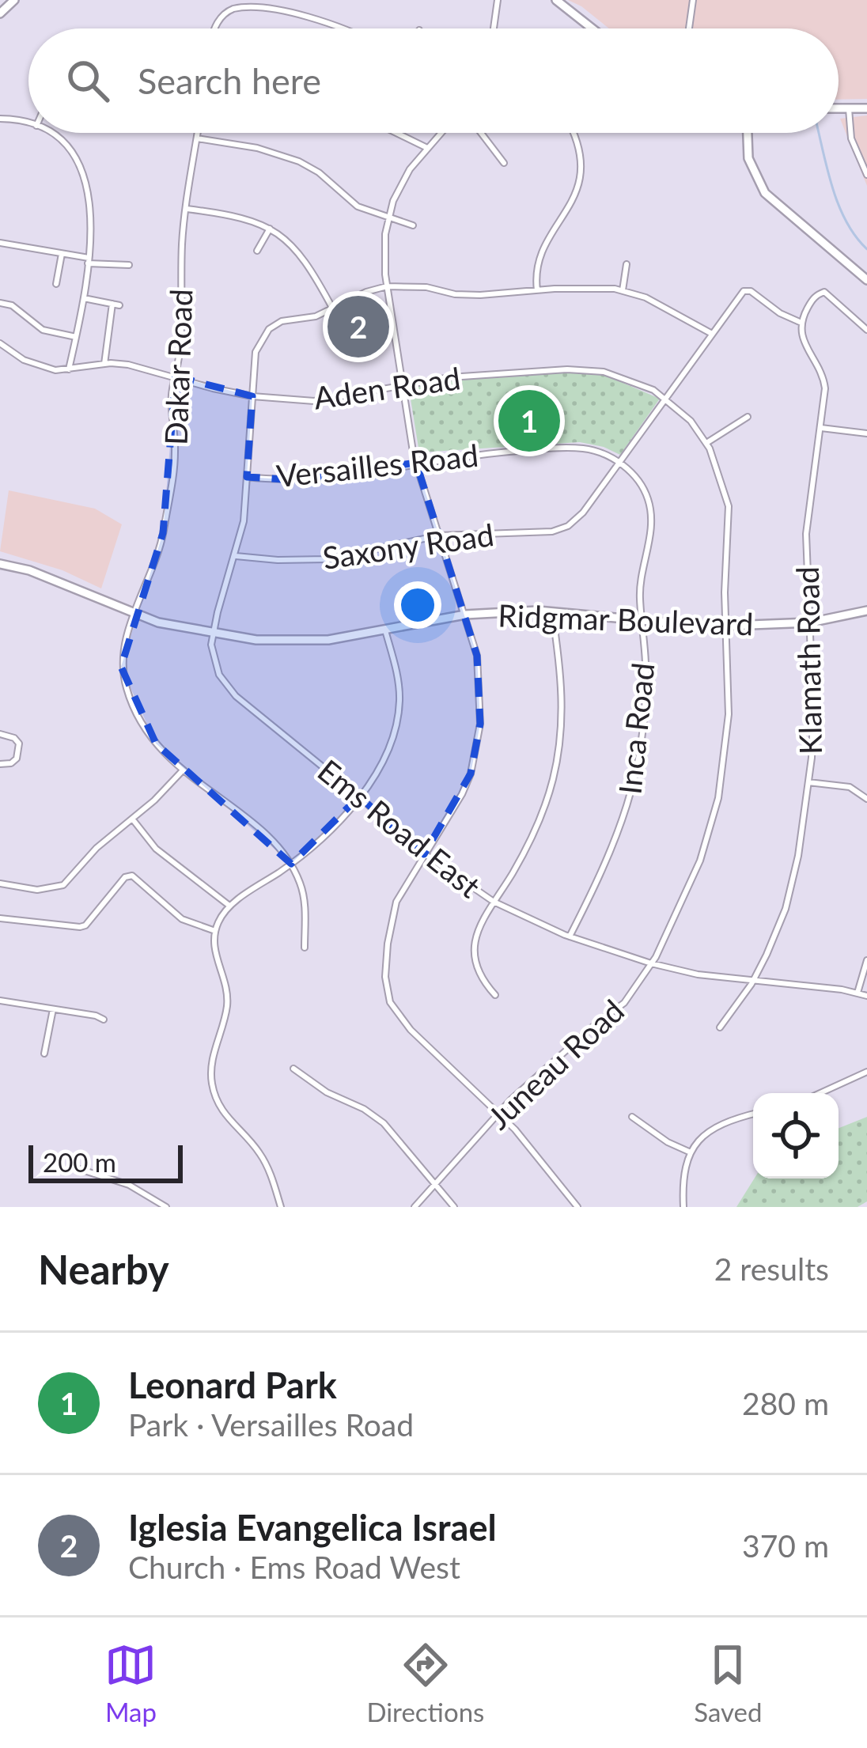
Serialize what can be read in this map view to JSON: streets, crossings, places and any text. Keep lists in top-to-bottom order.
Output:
{
  "streets": {
    "street": [
      "Dakar Road",
      "Aden Road",
      "Versailles Road",
      "Saxony Road",
      "Ridgmar Boulevard",
      "Klamath Road",
      "Inca Road",
      "Ems Road East",
      "Juneau Road"
    ]
  },
  "crossings": [
    ["Dakar Road", "Aden Road"],
    ["Dakar Road", "Ridgmar Boulevard"],
    ["Aden Road", "Saxony Road"],
    ["Aden Road", "Juneau Road"],
    ["Versailles Road", "Saxony Road"],
    ["Versailles Road", "Inca Road"],
    ["Saxony Road", "Klamath Road"],
    ["Saxony Road", "Inca Road"],
    ["Saxony Road", "Juneau Road"],
    ["Ridgmar Boulevard", "Klamath Road"],
    ["Ridgmar Boulevard", "Inca Road"],
    ["Ridgmar Boulevard", "Ems Road East"],
    ["Ridgmar Boulevard", "Juneau Road"],
    ["Klamath Road", "Ems Road East"],
    ["Inca Road", "Ems Road East"],
    ["Ems Road East", "Juneau Road"]
  ],
  "scale_bar": "200 m",
  "page": {
    "search": "Search here",
    "pins": ["2", "1"],
    "scale": "200 m",
    "heading": ["Nearby", "2 results"],
    "list": [
      {
        "mark": "1",
        "name": "Leonard Park",
        "note": "Park · Versailles Road",
        "value": "280 m"
      },
      {
        "mark": "2",
        "name": "Iglesia Evangelica Israel",
        "note": "Church · Ems Road West",
        "value": "370 m"
      }
    ],
    "nav": ["Map", "Directions", "Saved"]
  }
}
